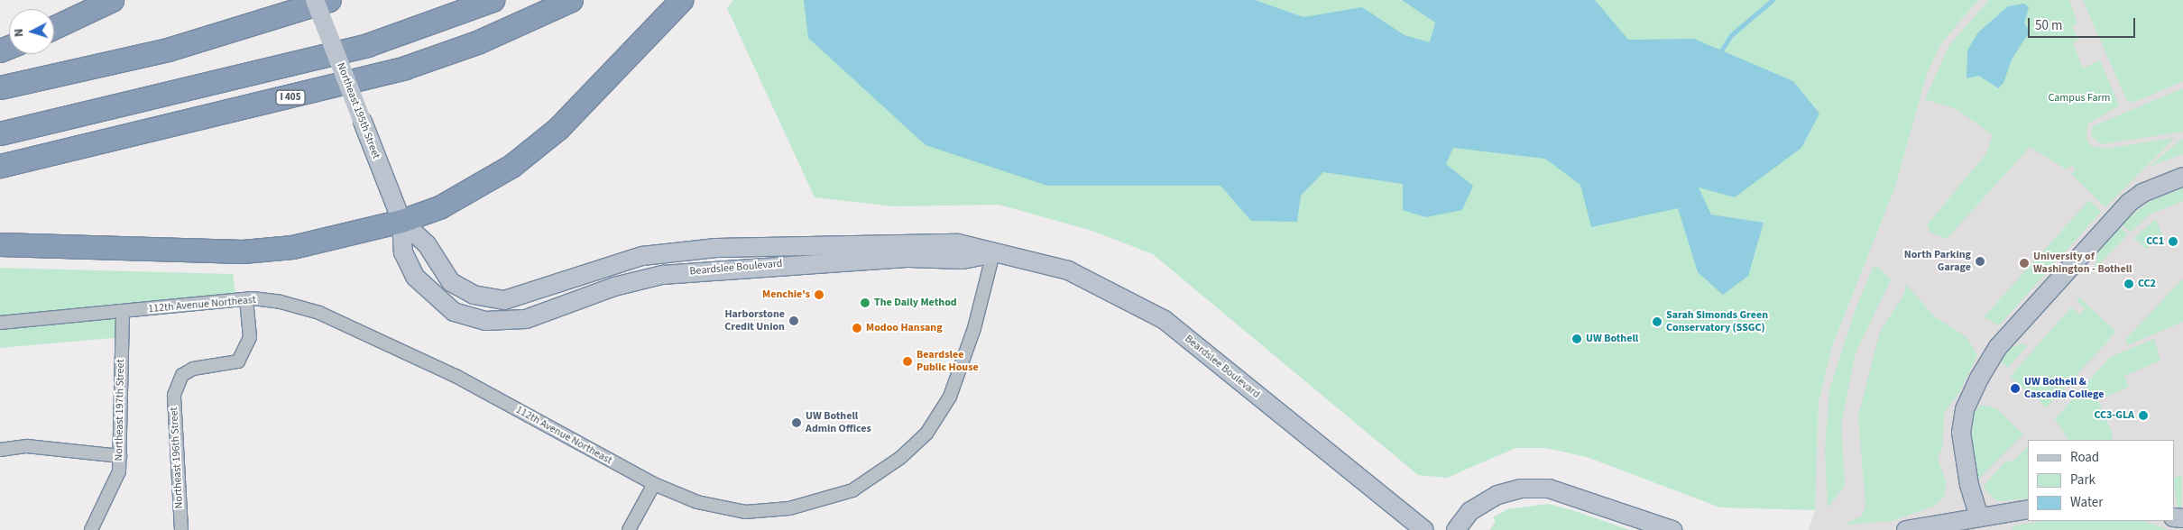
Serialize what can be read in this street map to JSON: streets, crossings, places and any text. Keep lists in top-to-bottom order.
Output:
{
  "streets": {
    "highway": ["I 405"],
    "main road": ["Northeast 195th Street", "Beardslee Boulevard"],
    "street": ["112th Avenue Northeast", "Northeast 197th Street", "Northeast 196th Street"]
  },
  "crossings": [
    ["Northeast 195th Street", "Beardslee Boulevard"],
    ["Beardslee Boulevard", "112th Avenue Northeast"],
    ["112th Avenue Northeast", "Northeast 197th Street"],
    ["112th Avenue Northeast", "Northeast 196th Street"]
  ],
  "parks": ["Campus Farm"],
  "places": [
    "CC1",
    "North Parking Garage",
    "University of Washington - Bothell",
    "CC2",
    "Menchie's",
    "The Daily Method",
    "Harborstone Credit Union",
    "Sarah Simonds Green Conservatory (SSGC)",
    "Modoo Hansang",
    "UW Bothell",
    "Beardslee Public House",
    "UW Bothell & Cascadia College",
    "CC3-GLA",
    "UW Bothell Admin Offices"
  ],
  "legend": ["Road", "Park", "Water"],
  "scale_bar": "50 m",
  "north": "left"
}
